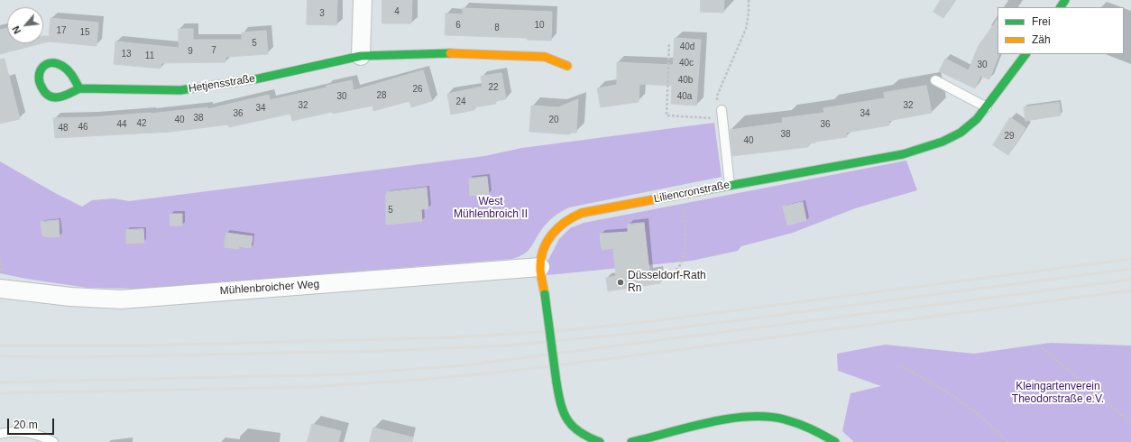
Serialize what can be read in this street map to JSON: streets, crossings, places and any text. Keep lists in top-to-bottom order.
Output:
{
  "streets": {
    "main road": ["Hetjensstraße", "Liliencronstraße"],
    "street": ["Mühlenbroicher Weg"]
  },
  "crossings": [
    ["Liliencronstraße", "Mühlenbroicher Weg"]
  ],
  "parks": ["West Mühlenbroich II", "Kleingartenverein Theodorstraße e.V."],
  "places": ["Düsseldorf-Rath Rn"],
  "house_numbers": [
    "4",
    "3",
    "6",
    "10",
    "8",
    "17",
    "15",
    "5",
    "40d",
    "7",
    "9",
    "13",
    "11",
    "40c",
    "30",
    "40b",
    "22",
    "26",
    "28",
    "30",
    "40a",
    "24",
    "32",
    "32",
    "34",
    "36",
    "34",
    "38",
    "40",
    "20",
    "42",
    "44",
    "36",
    "46",
    "48",
    "38",
    "29",
    "40",
    "5"
  ],
  "legend": ["Frei", "Zäh"],
  "scale_bar": "20 m",
  "north": "bottom left"
}
